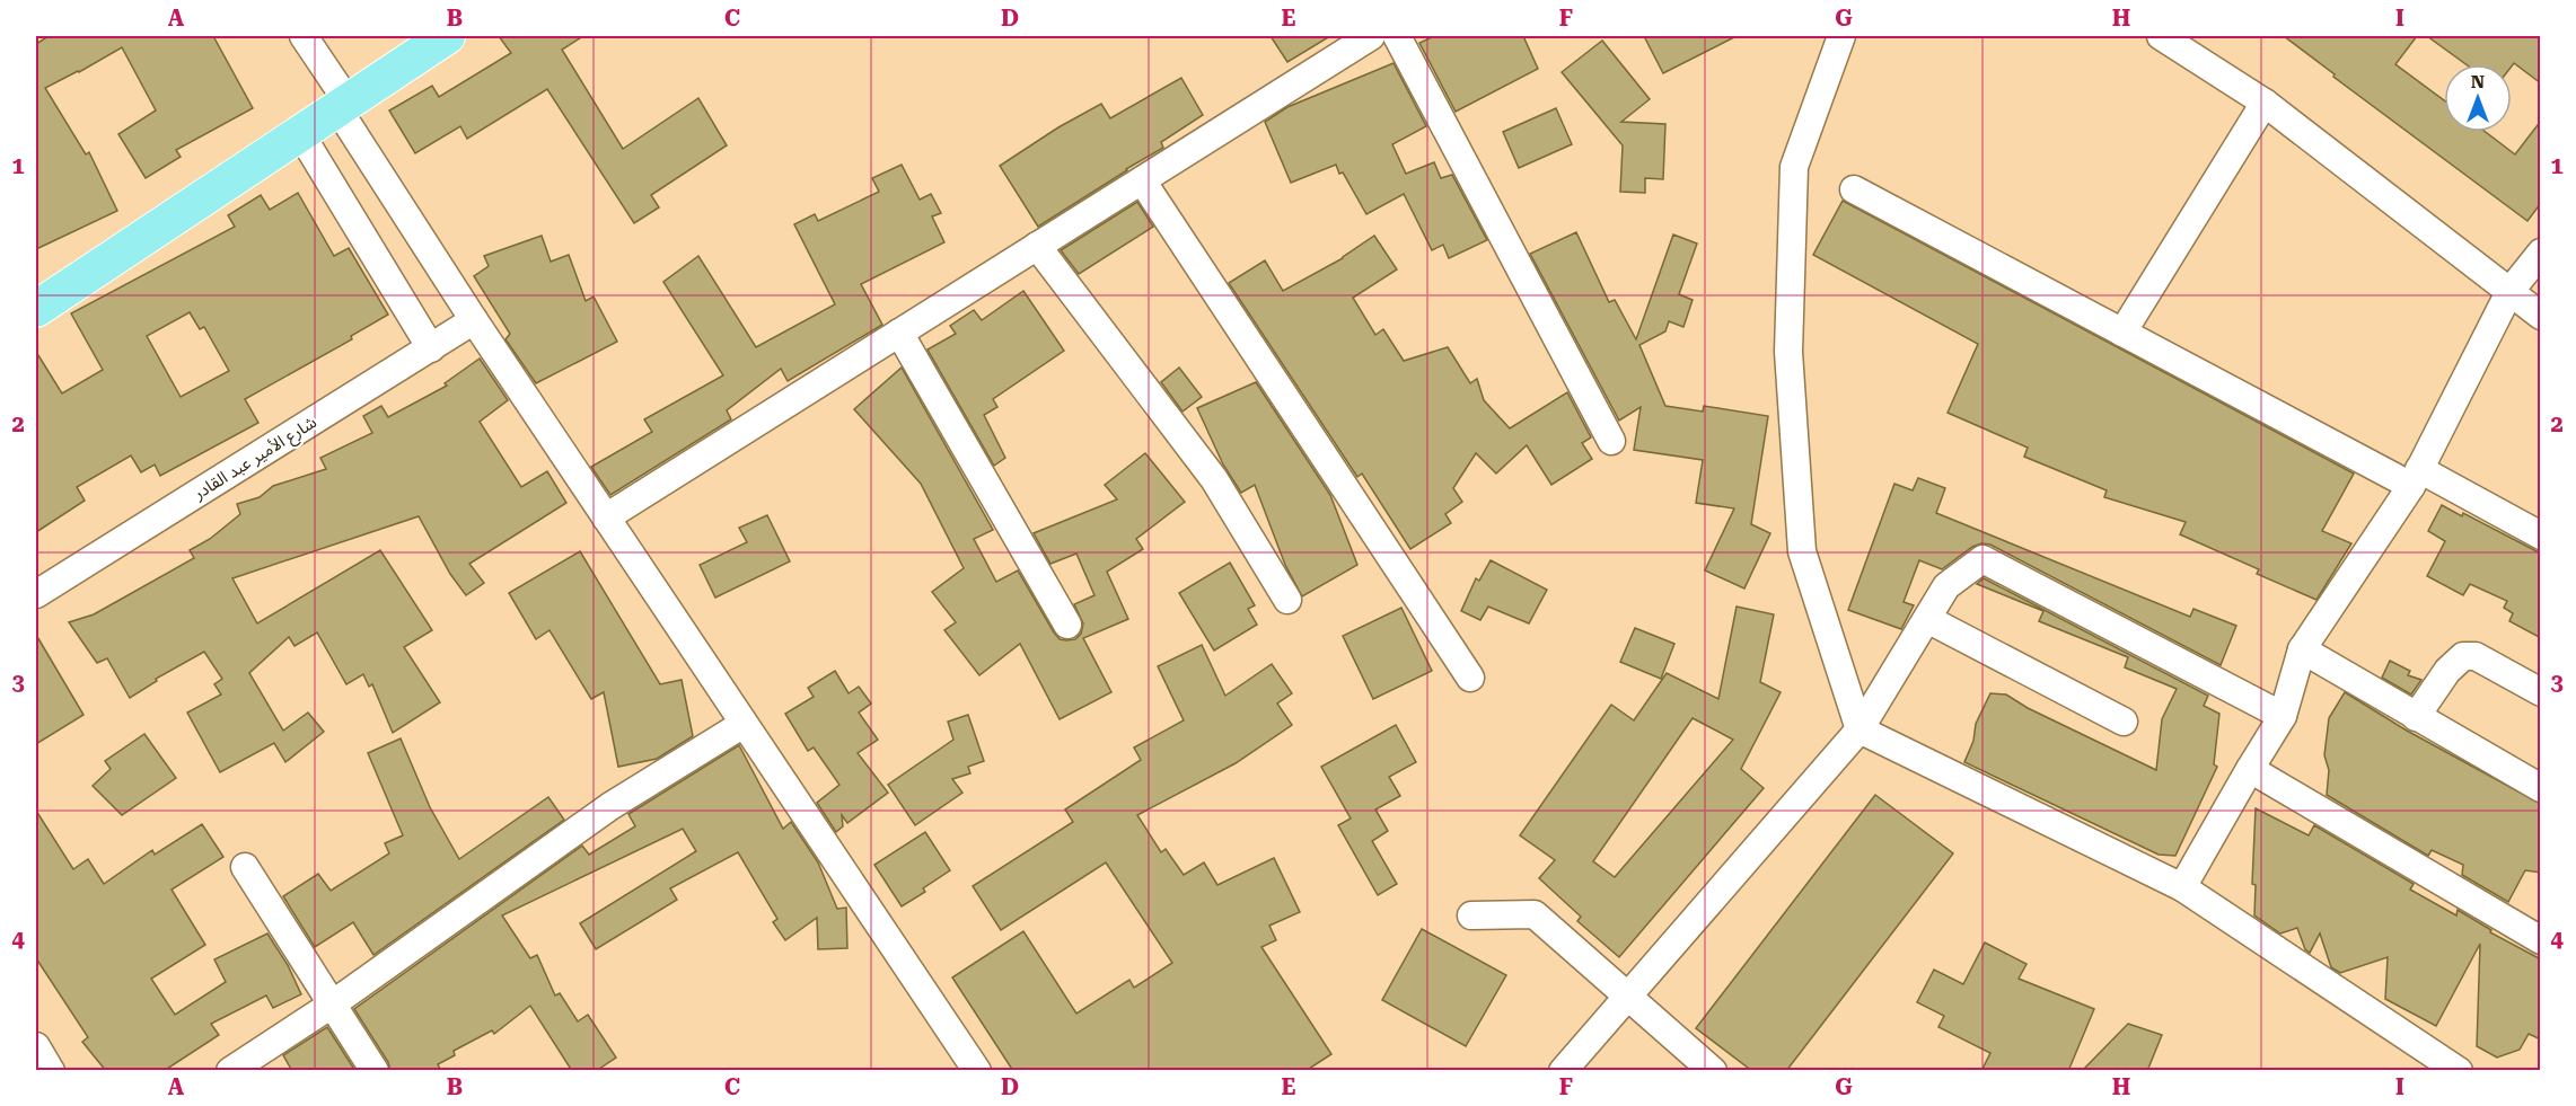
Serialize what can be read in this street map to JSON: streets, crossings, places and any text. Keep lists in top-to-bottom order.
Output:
{
  "streets": {
    "street": ["شارع الأمير عبد القادر"]
  },
  "north": "top",
  "grid": {
    "columns": [
      "A",
      "B",
      "C",
      "D",
      "E",
      "F",
      "G",
      "H",
      "I"
    ],
    "rows": [
      "1",
      "2",
      "3",
      "4"
    ]
  }
}
